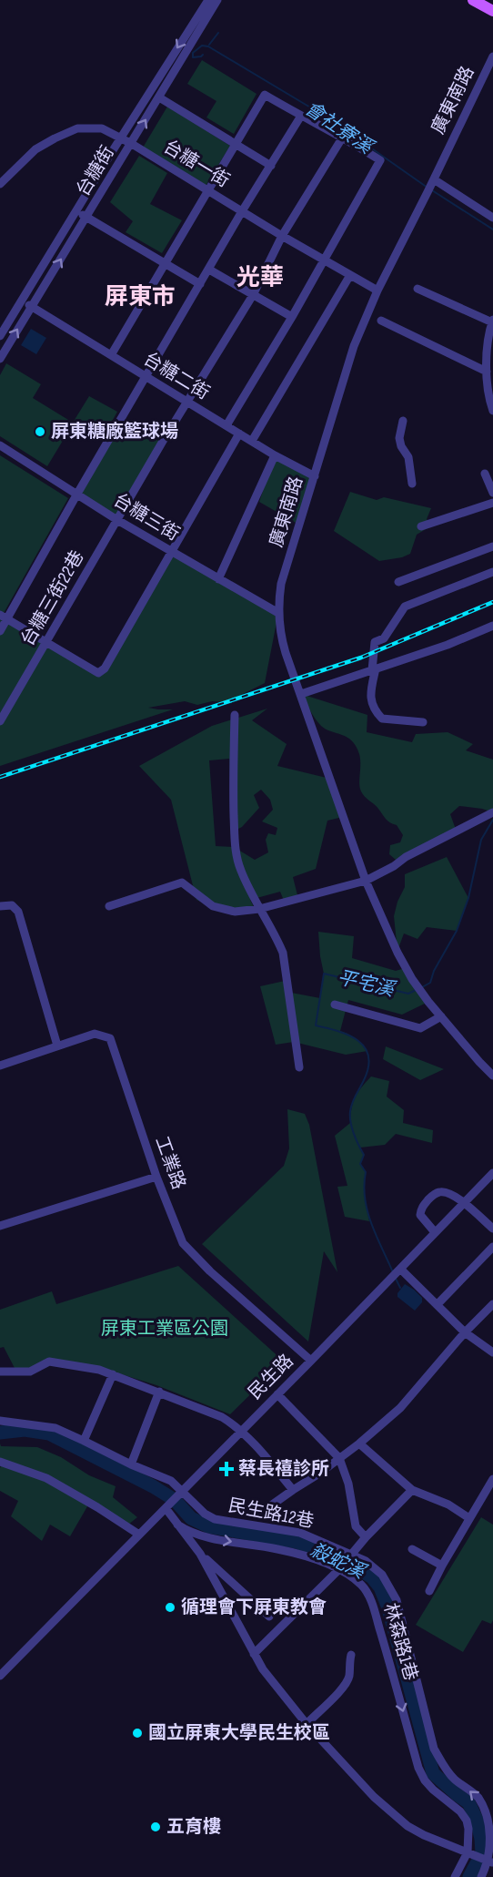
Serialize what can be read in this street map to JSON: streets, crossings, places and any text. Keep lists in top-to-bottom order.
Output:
{
  "streets": {
    "street": [
      "廣東南路",
      "台糖一街",
      "台糖街",
      "台糖二街",
      "台糖三街",
      "台糖三街22巷",
      "工業路",
      "民生路",
      "民生路12巷",
      "林森路1巷"
    ]
  },
  "crossings": [
    ["廣東南路", "台糖一街"],
    ["廣東南路", "台糖二街"],
    ["廣東南路", "台糖三街"],
    ["台糖一街", "台糖街"],
    ["台糖一街", "台糖三街22巷"],
    ["台糖街", "台糖二街"],
    ["台糖二街", "台糖三街22巷"],
    ["台糖三街", "台糖三街22巷"],
    ["工業路", "民生路"],
    ["民生路", "民生路12巷"],
    ["民生路12巷", "林森路1巷"]
  ],
  "districts": ["光華", "屏東市"],
  "water": ["會社寮溪", "平宅溪", "殺蛇溪"],
  "parks": ["屏東工業區公園"],
  "places": {
    "other": [
      "屏東糖廠籃球場",
      "循理會下屏東教會",
      "國立屏東大學民生校區",
      "五育樓"
    ],
    "health": ["蔡長禧診所"]
  }
}
